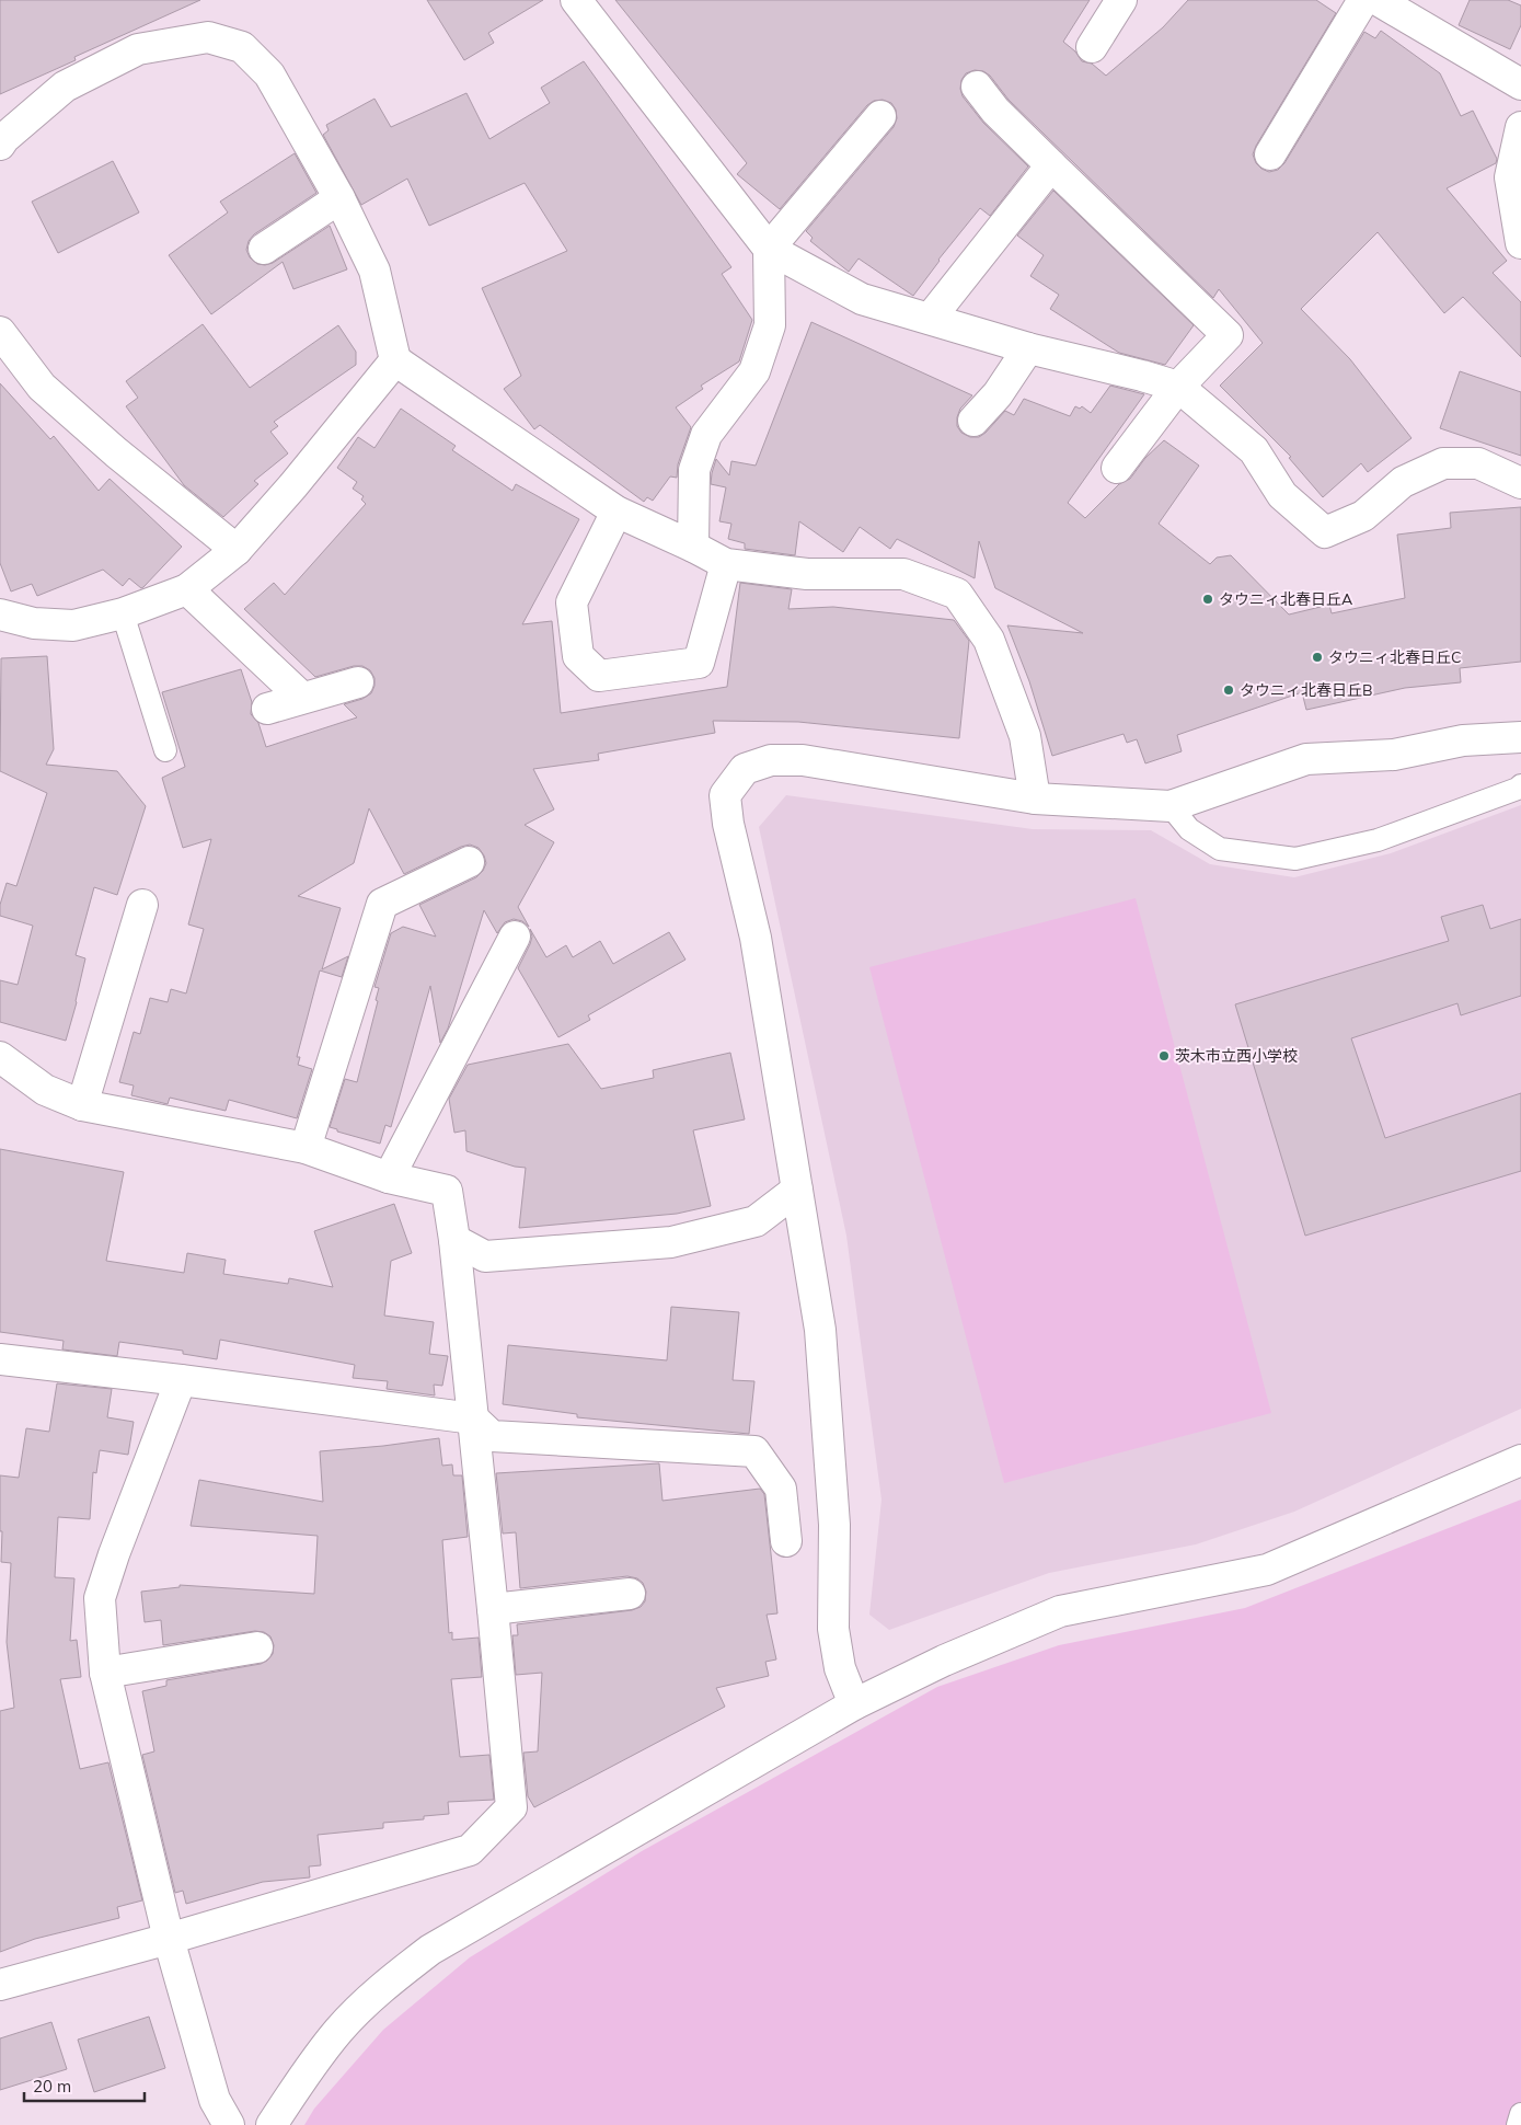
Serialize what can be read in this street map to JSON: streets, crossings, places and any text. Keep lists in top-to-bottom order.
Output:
{
  "places": [
    "タウニィ北春日丘A",
    "タウニィ北春日丘C",
    "タウニィ北春日丘B",
    "茨木市立西小学校"
  ],
  "scale_bar": "20 m"
}
